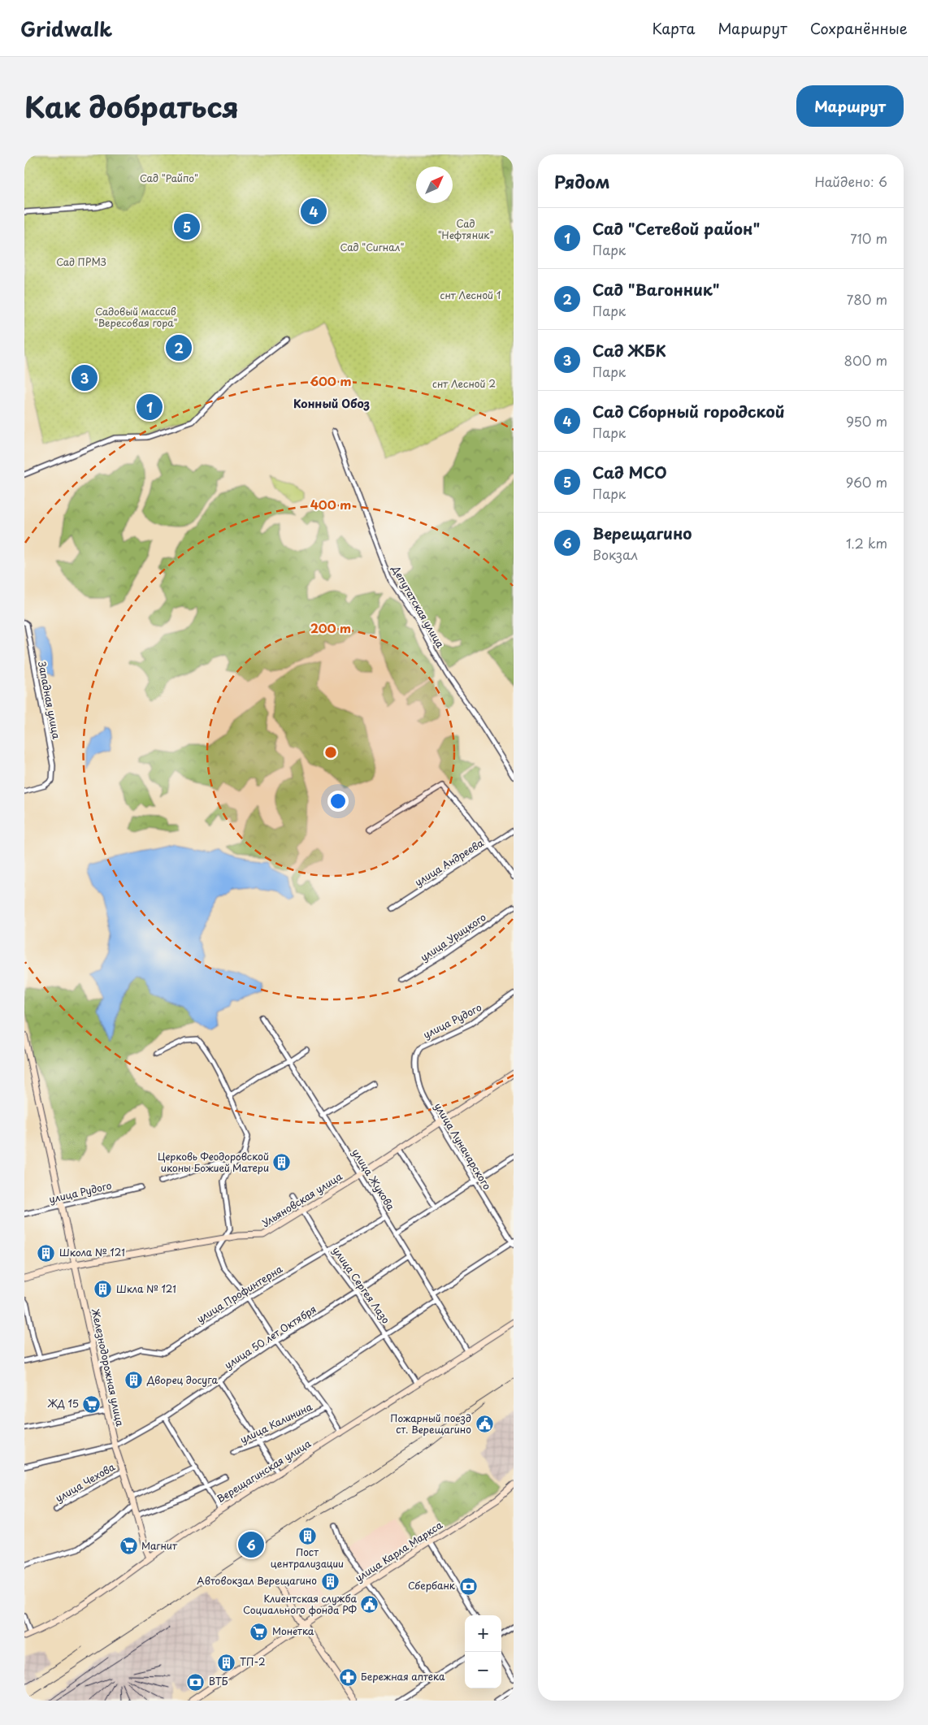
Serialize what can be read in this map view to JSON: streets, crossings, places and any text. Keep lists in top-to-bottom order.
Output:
{
  "streets": {
    "street": [
      "Депутатская улица",
      "Западная улица",
      "улица Андреева",
      "улица Урицкого",
      "улица Рудого",
      "улица Луначарского",
      "улица Жукова",
      "Ульяновская улица",
      "улица Сергея Лазо",
      "улица Профинтерна",
      "улица 50 лет Октября",
      "Железнодорожная улица",
      "улица Калинина",
      "Верещагинская улица",
      "улица Чехова",
      "улица Карла Маркса"
    ]
  },
  "crossings": [
    ["улица Рудого", "улица Луначарского"],
    ["улица Рудого", "Железнодорожная улица"],
    ["улица Луначарского", "Ульяновская улица"],
    ["улица Жукова", "Ульяновская улица"],
    ["улица Жукова", "улица Профинтерна"],
    ["улица Жукова", "улица 50 лет Октября"],
    ["улица Жукова", "улица Калинина"],
    ["улица Жукова", "Верещагинская улица"],
    ["Ульяновская улица", "улица Сергея Лазо"],
    ["Ульяновская улица", "Железнодорожная улица"],
    ["улица Сергея Лазо", "улица Профинтерна"],
    ["улица Сергея Лазо", "улица 50 лет Октября"],
    ["улица Сергея Лазо", "улица Калинина"],
    ["улица Сергея Лазо", "Верещагинская улица"],
    ["улица Профинтерна", "Железнодорожная улица"],
    ["улица 50 лет Октября", "Железнодорожная улица"],
    ["Железнодорожная улица", "Верещагинская улица"],
    ["Железнодорожная улица", "улица Чехова"]
  ],
  "districts": ["Конный Обоз"],
  "parks": [
    "Сад \"Райпо\"",
    "Сад \"Нефтяник\"",
    "Сад \"Сигнал\"",
    "Сад ПРМЗ",
    "снт Лесной 1",
    "Садовый массив \"Вересовая гора\"",
    "снт Лесной 2"
  ],
  "places": {
    "building": [
      "Церковь Феодоровской иконы Божией Матери",
      "Школа № 121",
      "Шкла № 121",
      "Дворец досуга",
      "Пост централизации",
      "Автовокзал Верещагино",
      "ТП-2"
    ],
    "supermarket": ["ЖД 15", "Магнит", "Монетка"],
    "public building": ["Пожарный поезд ст. Верещагино", "Клиентская служба Социального фонда РФ"],
    "bank": ["Сбербанк", "ВТБ"],
    "pharmacy": ["Бережная аптека"]
  },
  "north": "top right",
  "page": {
    "header": "Gridwalk",
    "nav": ["Карта", "Маршрут", "Сохранённые"],
    "title": "Как добраться",
    "buttons": "Маршрут",
    "heading": ["Рядом", "Найдено: 6"],
    "pins": [
      "4",
      "5",
      "2",
      "3",
      "1",
      "6"
    ],
    "list": [
      {
        "mark": "1",
        "name": "Сад \"Сетевой район\"",
        "note": "Парк",
        "value": "710 m"
      },
      {
        "mark": "2",
        "name": "Сад \"Вагонник\"",
        "note": "Парк",
        "value": "780 m"
      },
      {
        "mark": "3",
        "name": "Сад ЖБК",
        "note": "Парк",
        "value": "800 m"
      },
      {
        "mark": "4",
        "name": "Сад Сборный городской",
        "note": "Парк",
        "value": "950 m"
      },
      {
        "mark": "5",
        "name": "Сад МСО",
        "note": "Парк",
        "value": "960 m"
      },
      {
        "mark": "6",
        "name": "Верещагино",
        "note": "Вокзал",
        "value": "1.2 km"
      }
    ],
    "map_buttons": ["+", "−"]
  },
  "rings": ["600 m", "400 m", "200 m"]
}
